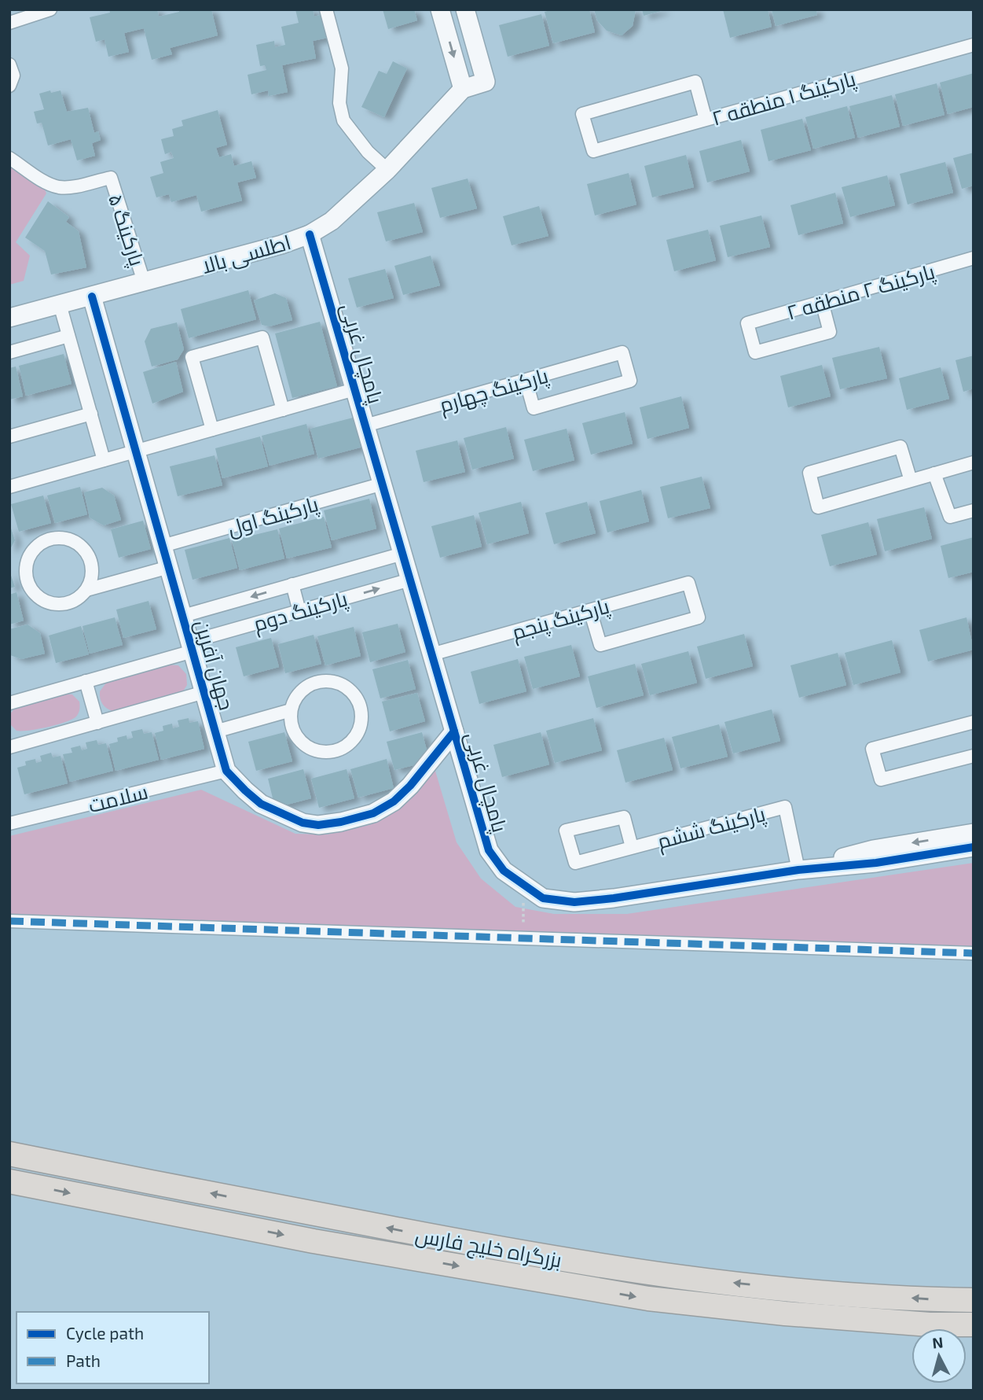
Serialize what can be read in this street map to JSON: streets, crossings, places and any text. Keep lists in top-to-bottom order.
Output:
{
  "streets": {
    "highway": ["بزرگراه خلیج فارس"],
    "street": [
      "پارکینگ ۱ منطقه ۲",
      "پارکینگ ۵",
      "اطلسی بالا",
      "پارکینگ ۲ منطقه ۲",
      "پامچال غربی",
      "پارکینگ چهارم",
      "پارکینگ اول",
      "پارکینگ دوم",
      "پارکینگ پنجم",
      "جهان آفرین",
      "سلامت",
      "پارکینگ ششم"
    ]
  },
  "crossings": [
    ["پارکینگ ۵", "اطلسی بالا"],
    ["اطلسی بالا", "پامچال غربی"],
    ["اطلسی بالا", "جهان آفرین"],
    ["پامچال غربی", "پارکینگ چهارم"],
    ["پامچال غربی", "پارکینگ اول"],
    ["پامچال غربی", "پارکینگ دوم"],
    ["پامچال غربی", "پارکینگ پنجم"],
    ["پامچال غربی", "جهان آفرین"],
    ["پامچال غربی", "پارکینگ ششم"],
    ["پارکینگ اول", "جهان آفرین"],
    ["پارکینگ دوم", "جهان آفرین"],
    ["جهان آفرین", "سلامت"]
  ],
  "legend": ["Cycle path", "Path"],
  "north": "top"
}
